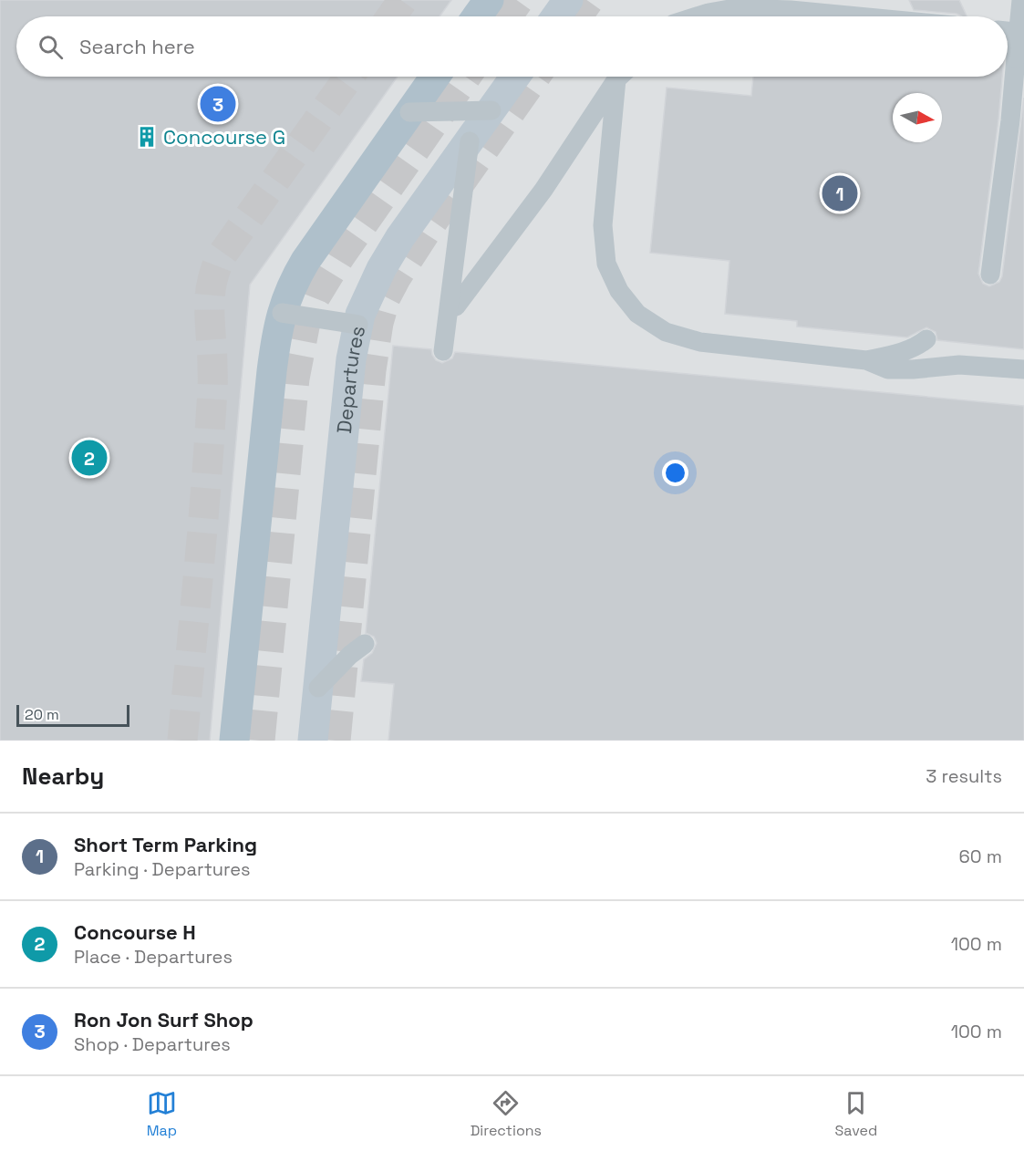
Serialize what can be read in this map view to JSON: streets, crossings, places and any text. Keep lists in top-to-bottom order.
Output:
{
  "streets": {
    "main road": ["Departures"]
  },
  "places": {
    "building": ["Concourse G"]
  },
  "scale_bar": "20 m",
  "north": "right",
  "page": {
    "search": "Search here",
    "pins": ["3", "1", "2"],
    "scale": "20 m",
    "heading": ["Nearby", "3 results"],
    "list": [
      {
        "mark": "1",
        "name": "Short Term Parking",
        "note": "Parking · Departures",
        "value": "60 m"
      },
      {
        "mark": "2",
        "name": "Concourse H",
        "note": "Place · Departures",
        "value": "100 m"
      },
      {
        "mark": "3",
        "name": "Ron Jon Surf Shop",
        "note": "Shop · Departures",
        "value": "100 m"
      }
    ],
    "nav": ["Map", "Directions", "Saved"]
  }
}
